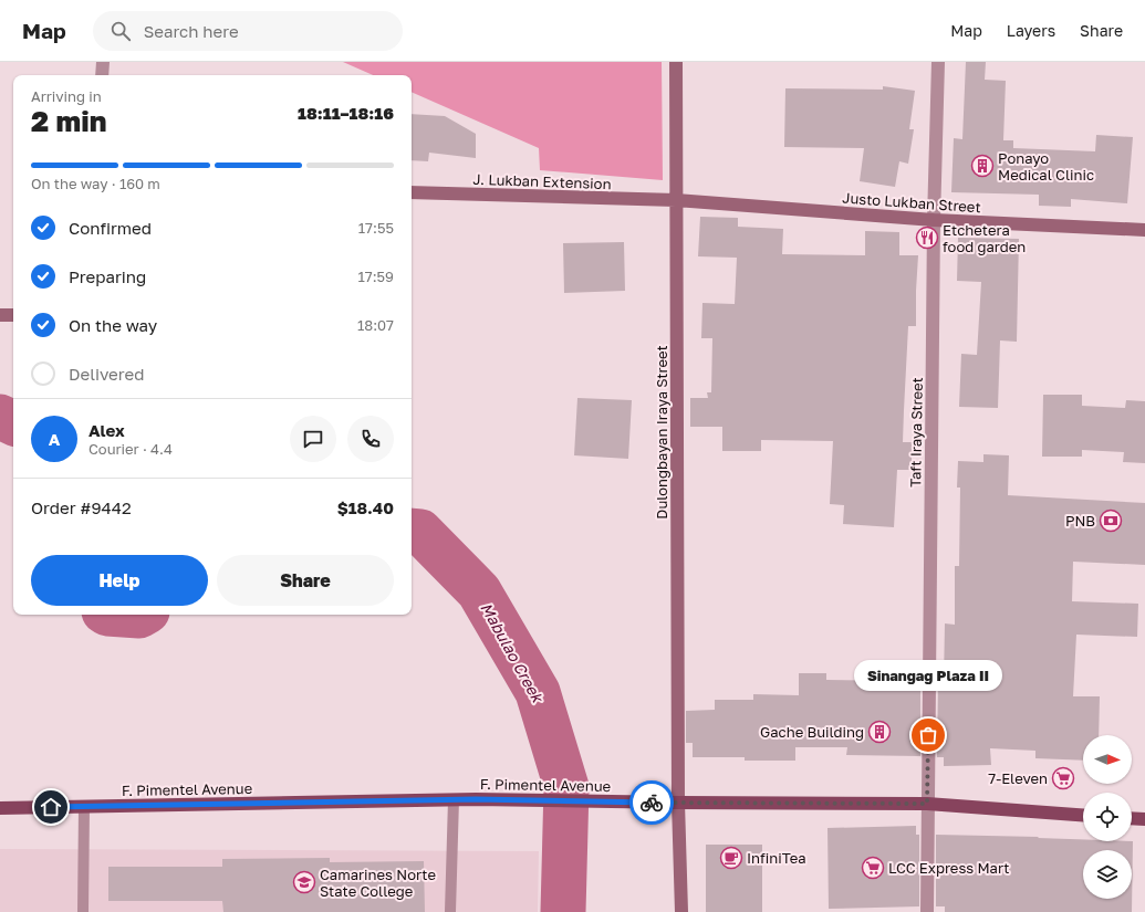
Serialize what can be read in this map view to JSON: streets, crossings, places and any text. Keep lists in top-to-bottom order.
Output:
{
  "streets": {
    "main road": [
      "J. Lukban Extension",
      "Justo Lukban Street",
      "Dulongbayan Iraya Street",
      "F. Pimentel Avenue"
    ],
    "street": ["Taft Iraya Street"]
  },
  "crossings": [
    ["J. Lukban Extension", "Justo Lukban Street"],
    ["J. Lukban Extension", "Dulongbayan Iraya Street"],
    ["Justo Lukban Street", "Dulongbayan Iraya Street"],
    ["Justo Lukban Street", "Taft Iraya Street"],
    ["Dulongbayan Iraya Street", "F. Pimentel Avenue"],
    ["Taft Iraya Street", "F. Pimentel Avenue"]
  ],
  "water": ["Mabulao Creek"],
  "places": {
    "building": ["Ponayo Medical Clinic", "Gache Building"],
    "restaurant": ["Etchetera food garden"],
    "bank": ["PNB"],
    "other": ["Sinangag Plaza II"],
    "supermarket": ["7-Eleven", "LCC Express Mart"],
    "cafe": ["InfiniTea"],
    "school or university": ["Camarines Norte State College"]
  },
  "north": "right",
  "page": {
    "header": "Map",
    "search": "Search here",
    "nav": ["Map", "Layers", "Share"],
    "heading": ["2 min", "Arriving in", "18:11–18:16"],
    "panel": [
      "Alex",
      "Courier · 4.4",
      "Order #9442",
      "$18.40"
    ],
    "bar": "On the way · 160 m",
    "list": [
      ["Confirmed", "17:55"],
      ["Preparing", "17:59"],
      ["On the way", "18:07"],
      "Delivered"
    ],
    "round": "A",
    "buttons": ["Help", "Share"],
    "bubble": "Sinangag Plaza II"
  }
}
